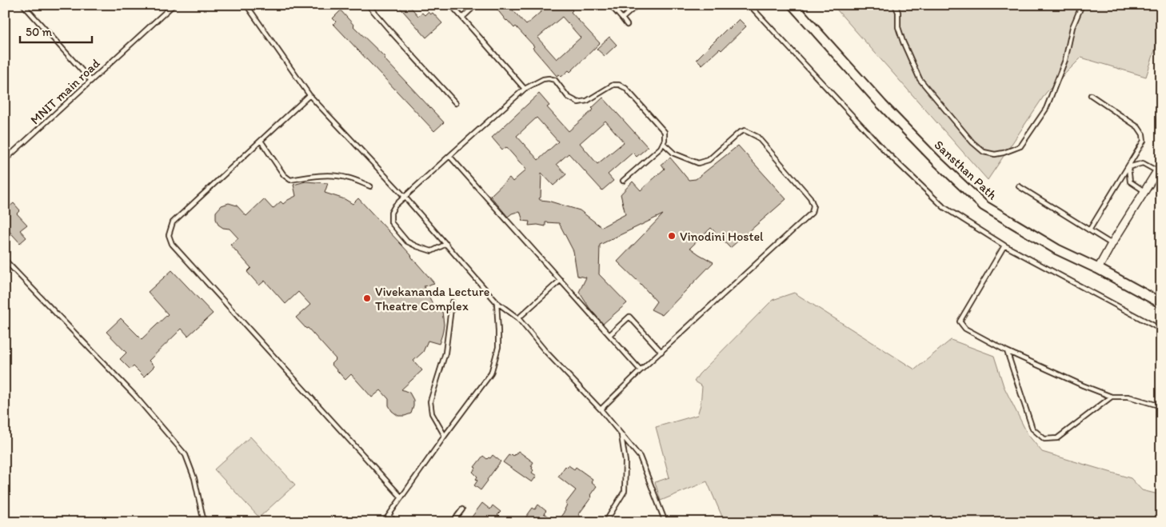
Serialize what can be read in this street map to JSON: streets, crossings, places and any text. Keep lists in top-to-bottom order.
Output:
{
  "streets": {
    "street": ["Sansthan Path"],
    "lane": ["MNIT main road"]
  },
  "places": ["Vinodini Hostel", "Vivekananda Lecture Theatre Complex"],
  "scale_bar": "50 m"
}
